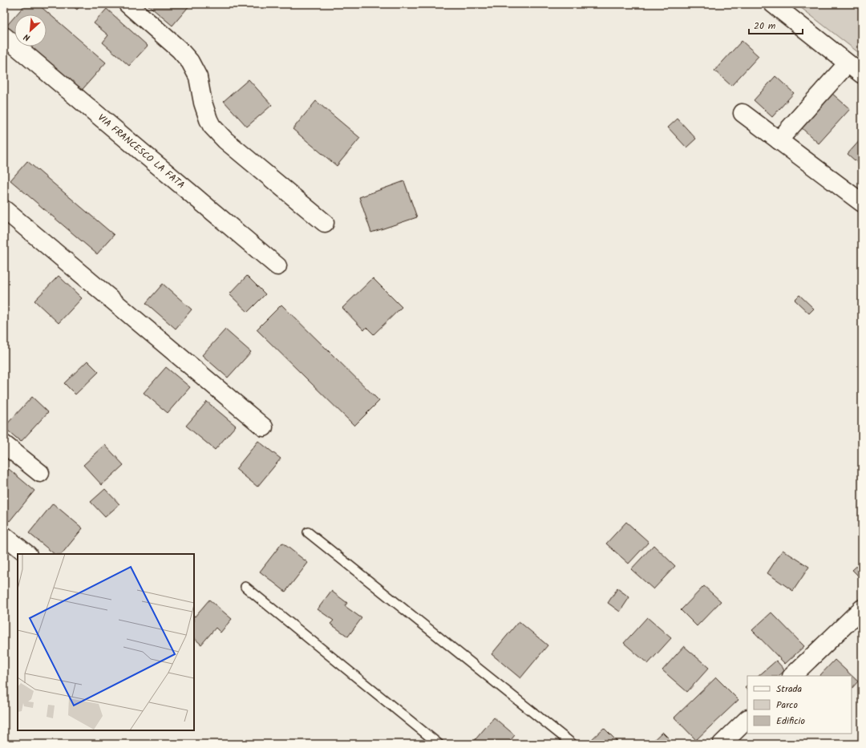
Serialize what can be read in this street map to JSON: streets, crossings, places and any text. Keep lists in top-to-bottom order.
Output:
{
  "streets": {
    "street": ["VIA FRANCESCO LA FATA"]
  },
  "legend": ["Strada", "Parco", "Edificio"],
  "scale_bar": "20 m",
  "north": "bottom left"
}
